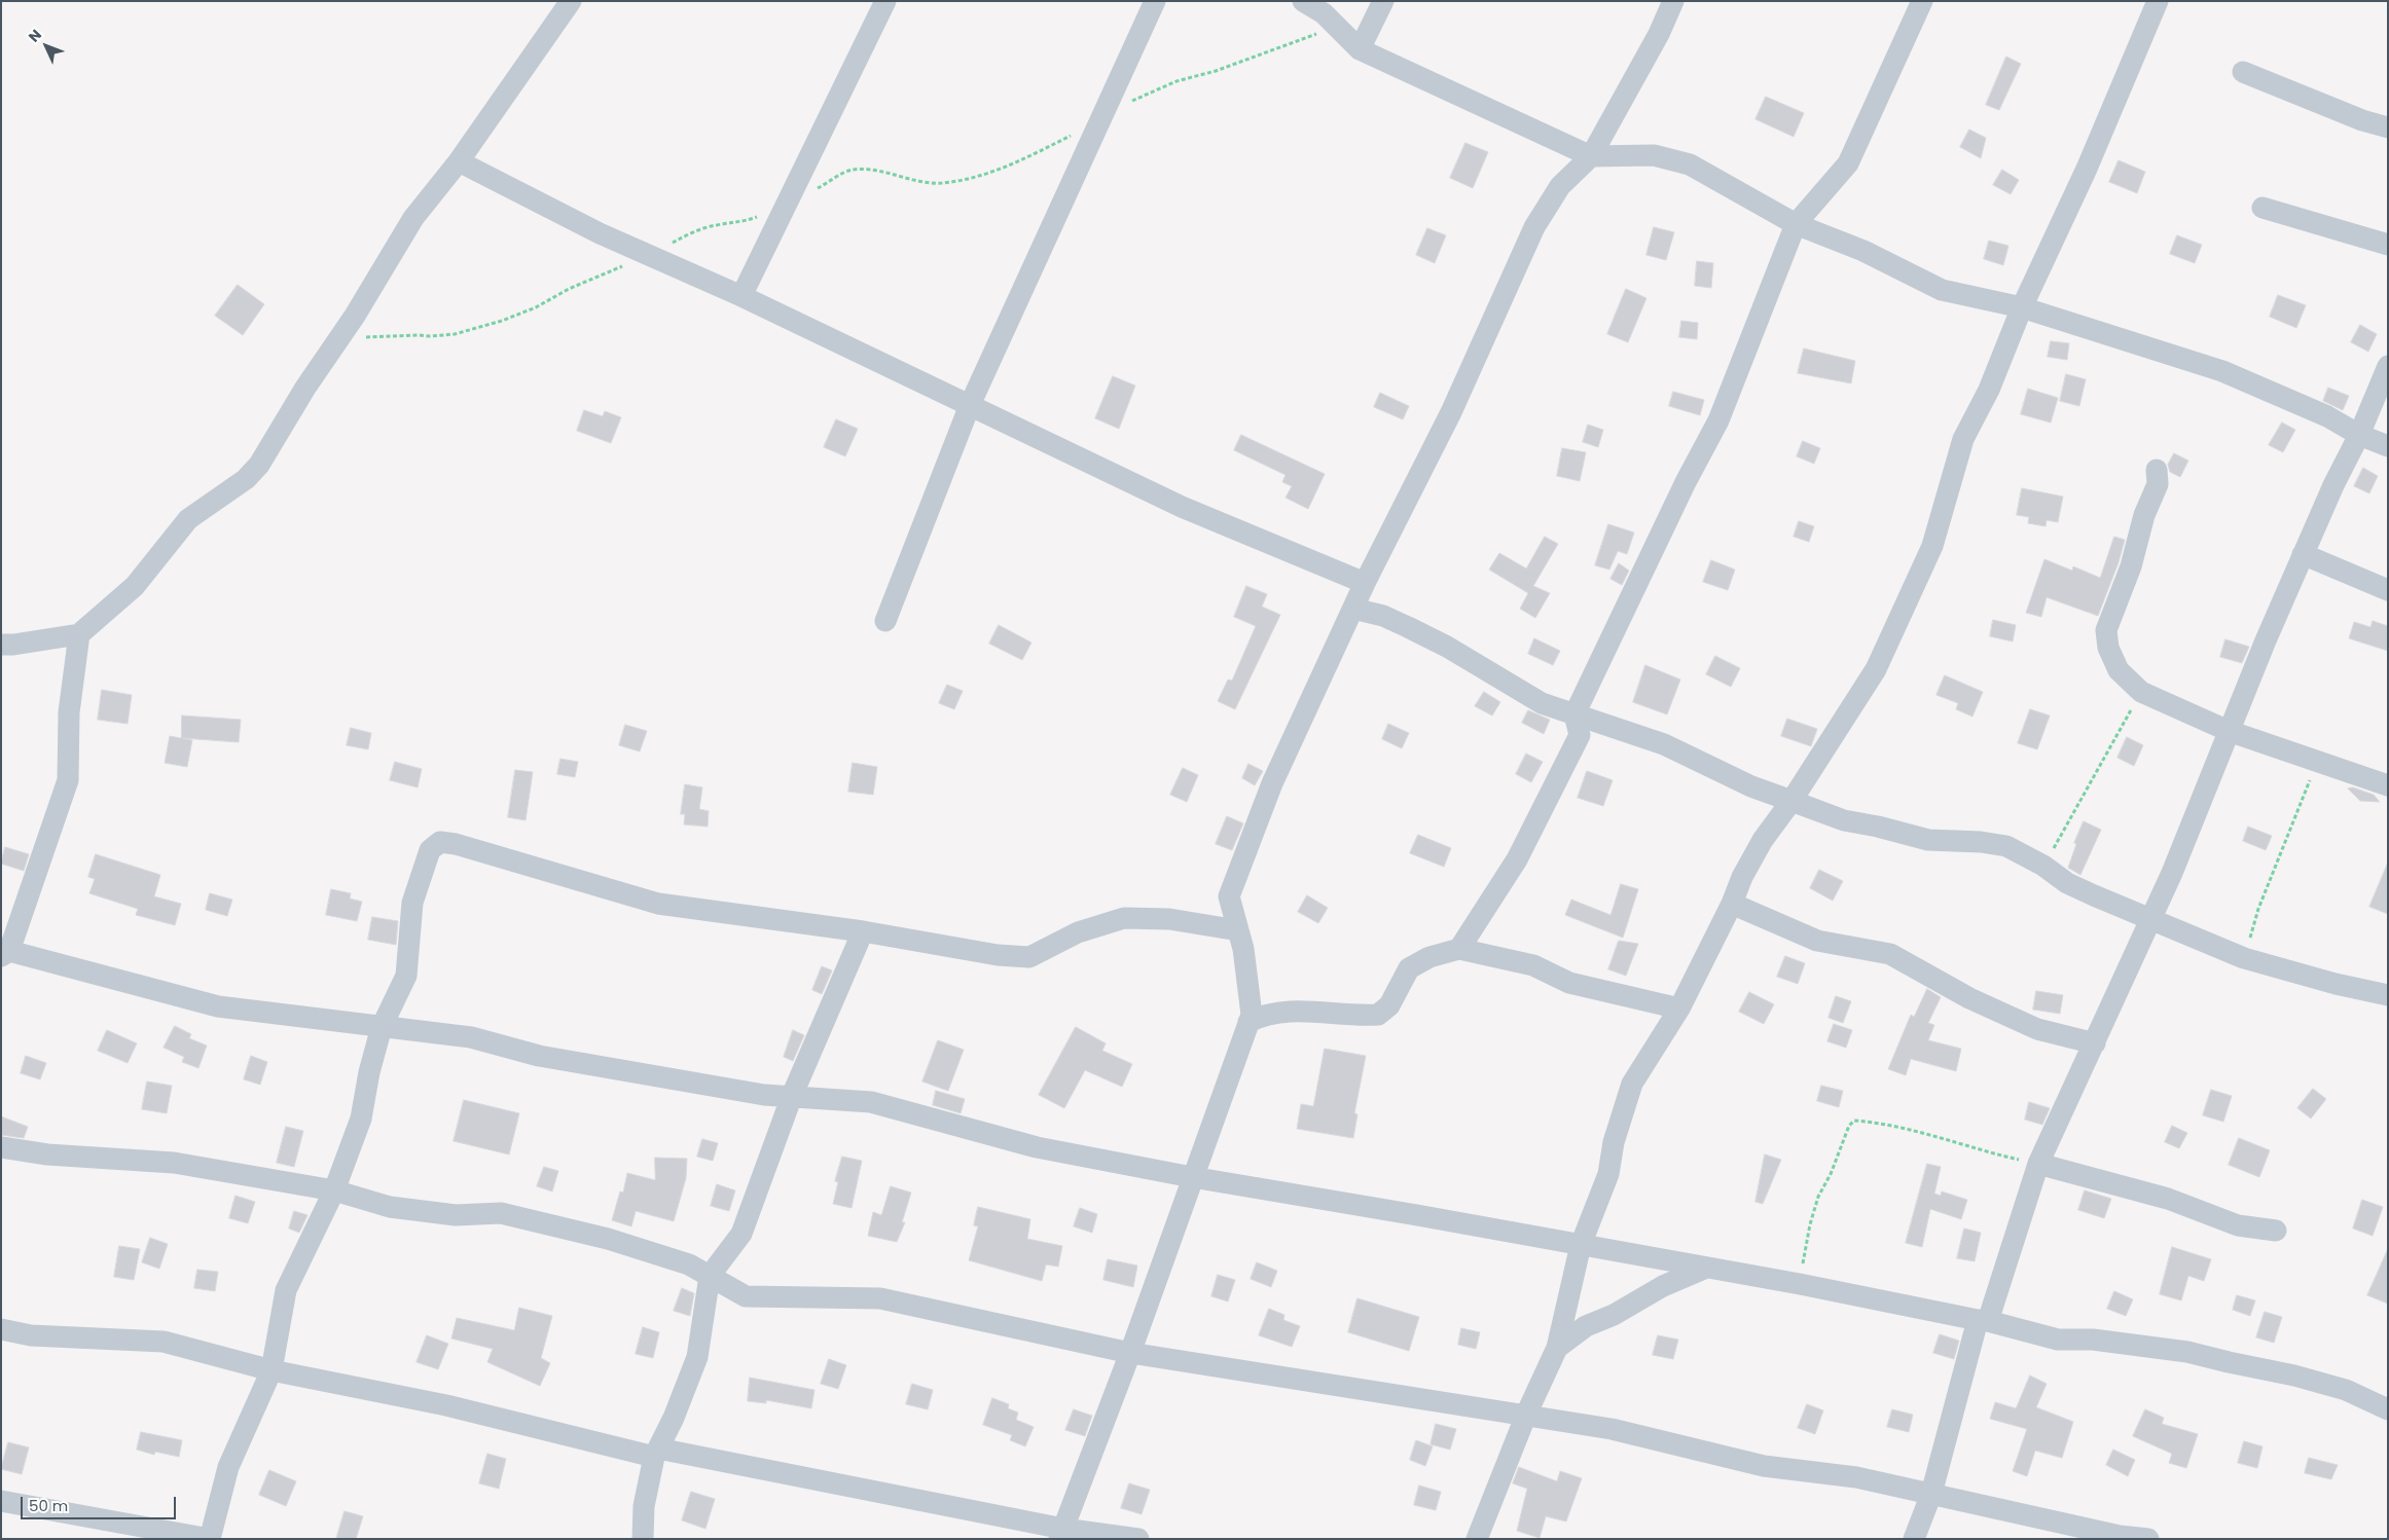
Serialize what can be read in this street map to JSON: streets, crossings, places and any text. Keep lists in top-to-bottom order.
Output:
{
  "scale_bar": "50 m",
  "north": "top left"
}
